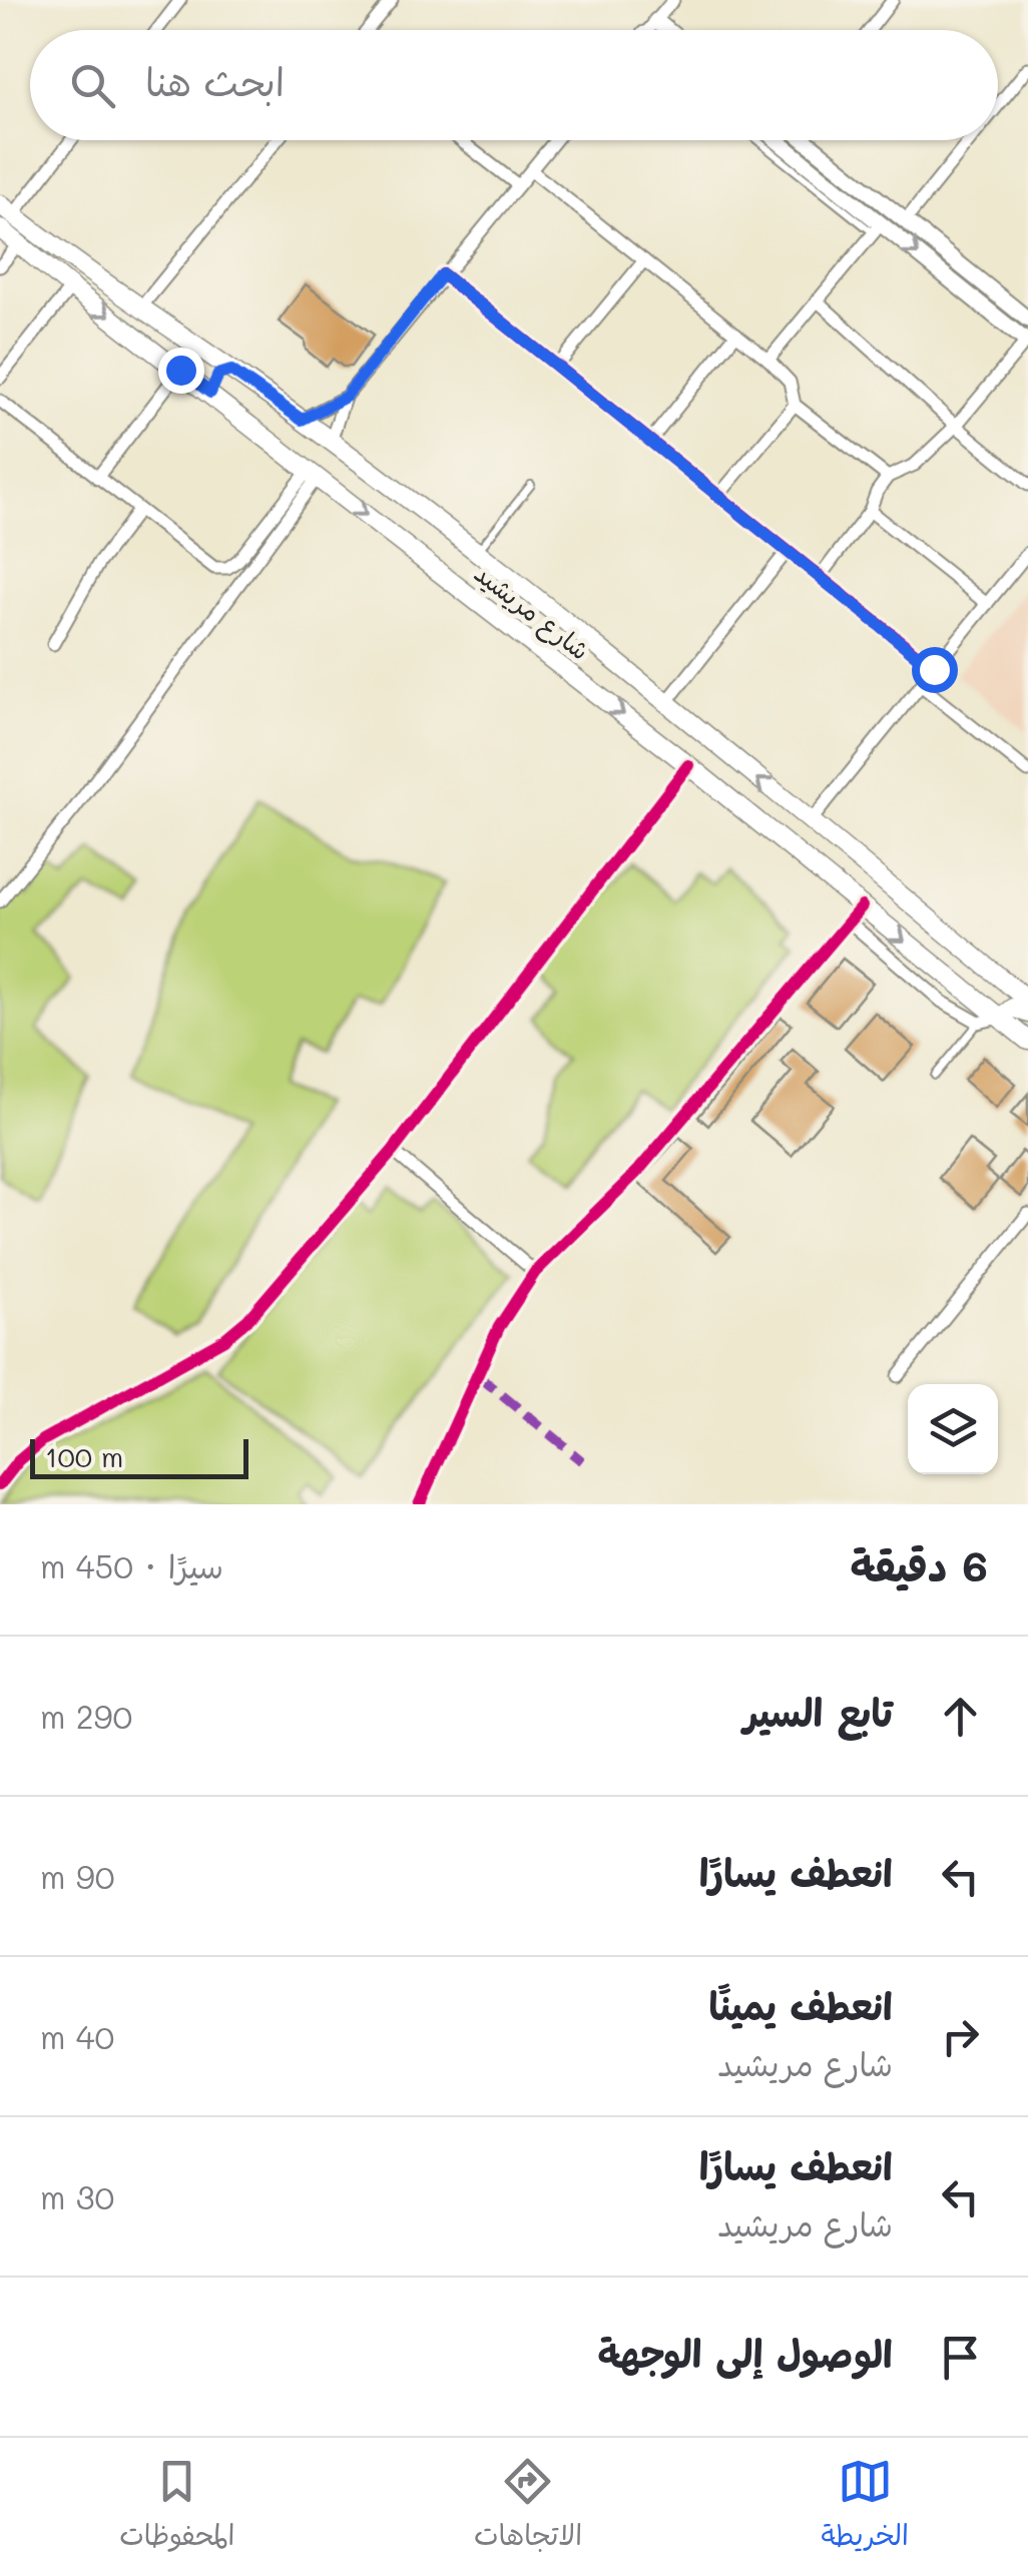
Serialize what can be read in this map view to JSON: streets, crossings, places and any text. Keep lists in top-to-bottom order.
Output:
{
  "streets": {
    "main road": ["شارع مريشيد"]
  },
  "scale_bar": "100 m",
  "page": {
    "search": "ابحث هنا",
    "scale": "100 m",
    "heading": ["6 دقيقة", "سيرًا · 450 m"],
    "list": [
      ["تابع السير", "290 m"],
      ["انعطف يسارًا", "90 m"],
      ["انعطف يمينًا", "شارع مريشيد", "40 m"],
      ["انعطف يسارًا", "شارع مريشيد", "30 m"],
      "الوصول إلى الوجهة"
    ],
    "nav": ["الخريطة", "الاتجاهات", "المحفوظات"]
  }
}
